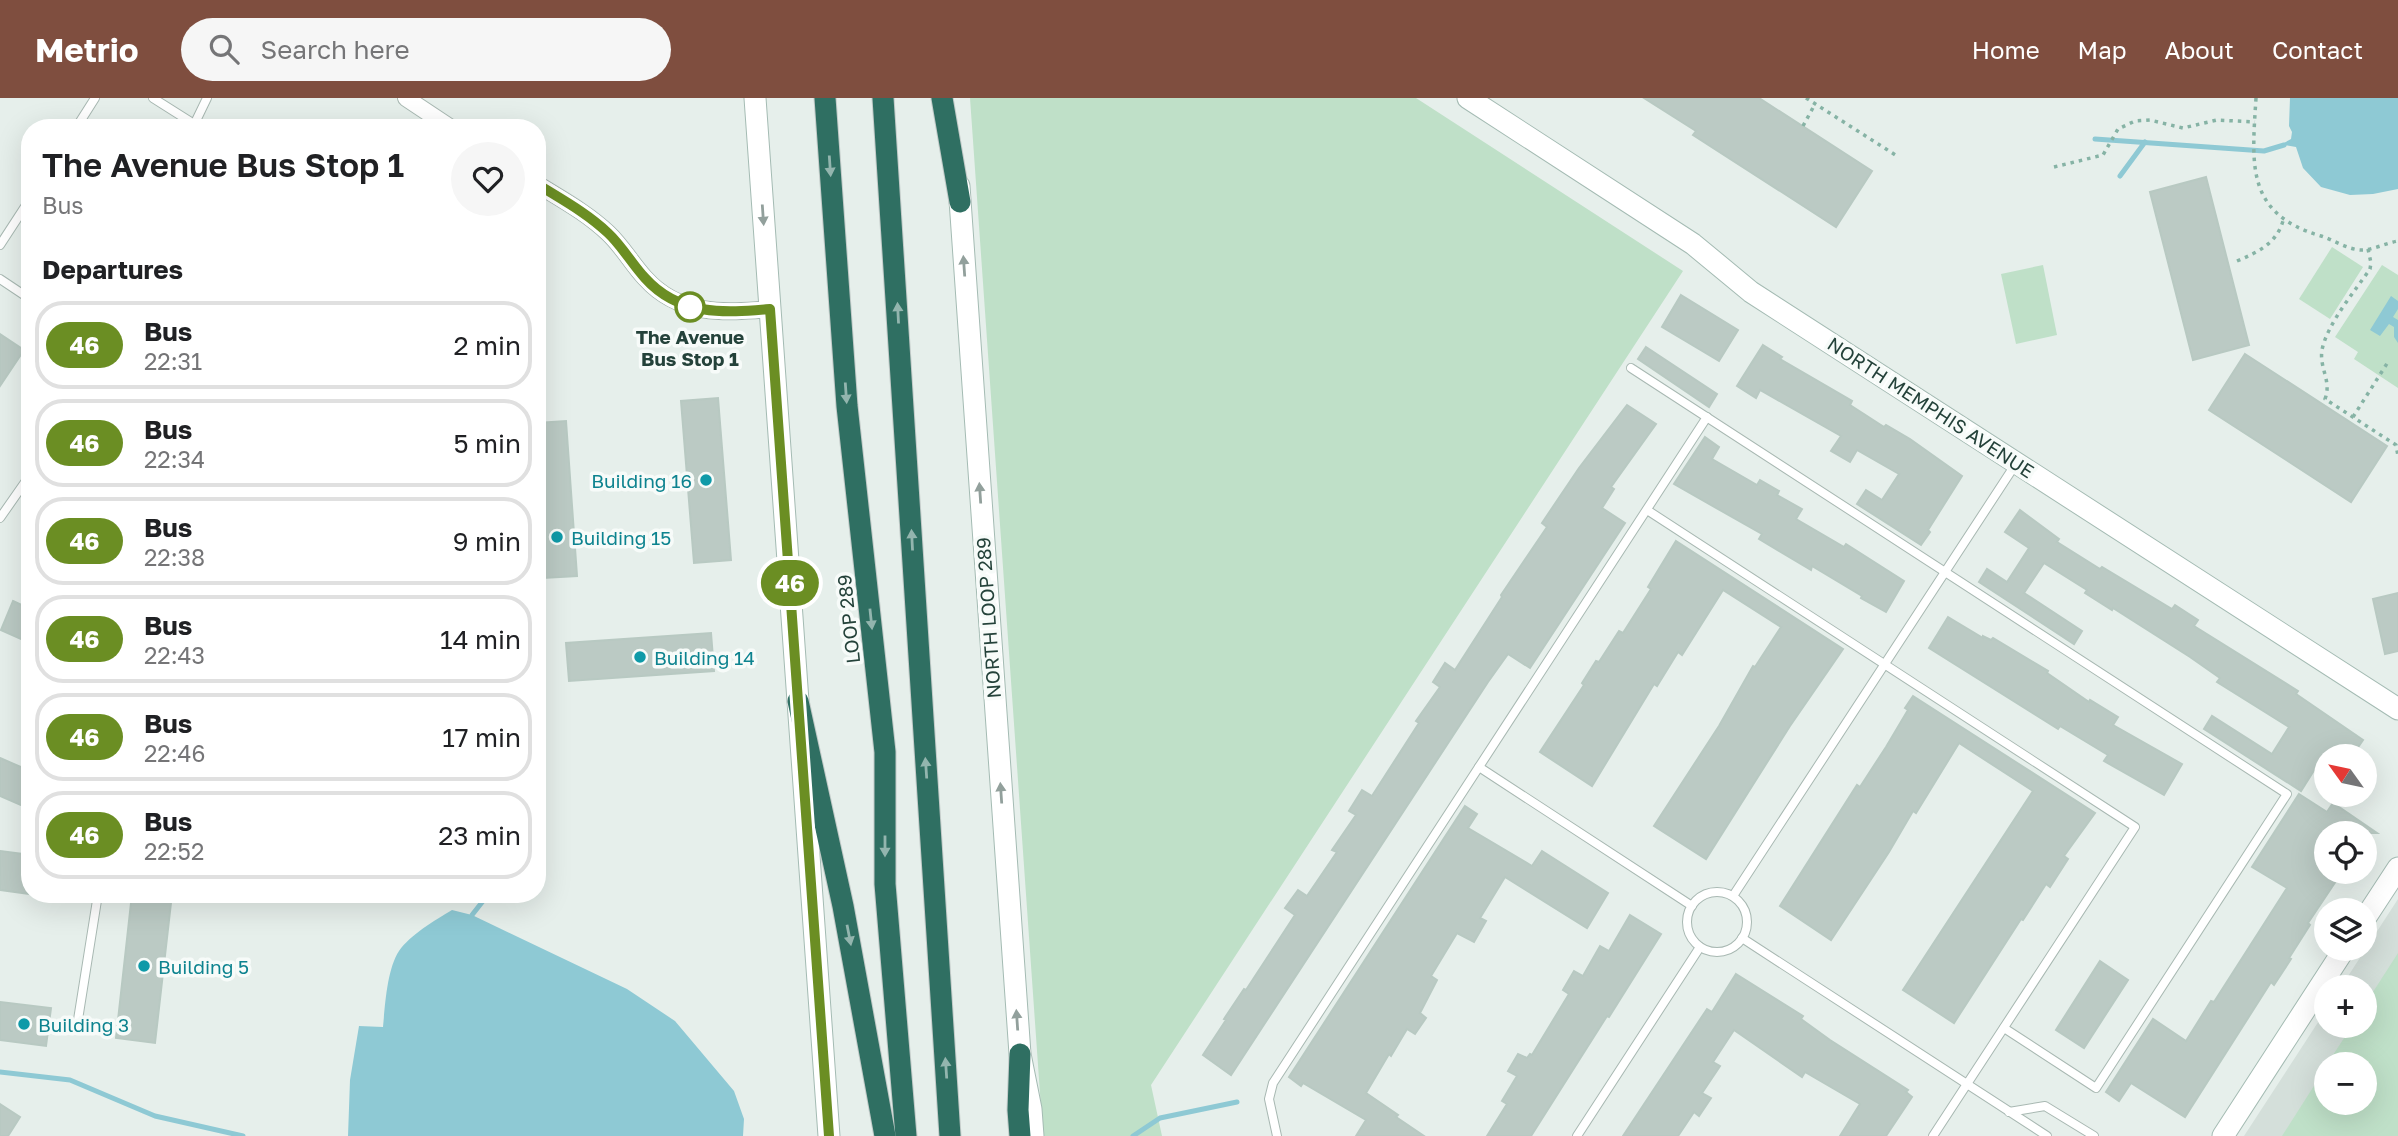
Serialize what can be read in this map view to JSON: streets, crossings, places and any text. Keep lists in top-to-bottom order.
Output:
{
  "streets": {
    "highway": ["LOOP 289"],
    "main road": ["NORTH MEMPHIS AVENUE", "NORTH LOOP 289"]
  },
  "one_way": ["NORTH LOOP 289"],
  "places": [
    "The Avenue Bus Stop 1",
    "Building 16",
    "Building 15",
    "Building 14",
    "Building 5",
    "Building 3"
  ],
  "lines": ["bus line 46"],
  "north": "top left",
  "page": {
    "header": "Metrio",
    "search": "Search here",
    "nav": [
      "Home",
      "Map",
      "About",
      "Contact"
    ],
    "on_map": "46",
    "heading": [
      ["The Avenue Bus Stop 1", "Bus"],
      "Departures"
    ],
    "list": [
      {
        "mark": "46",
        "name": "Bus",
        "note": "22:31",
        "value": "2 min"
      },
      {
        "mark": "46",
        "name": "Bus",
        "note": "22:34",
        "value": "5 min"
      },
      {
        "mark": "46",
        "name": "Bus",
        "note": "22:38",
        "value": "9 min"
      },
      {
        "mark": "46",
        "name": "Bus",
        "note": "22:43",
        "value": "14 min"
      },
      {
        "mark": "46",
        "name": "Bus",
        "note": "22:46",
        "value": "17 min"
      },
      {
        "mark": "46",
        "name": "Bus",
        "note": "22:52",
        "value": "23 min"
      }
    ],
    "map_buttons": ["+", "−"]
  }
}
